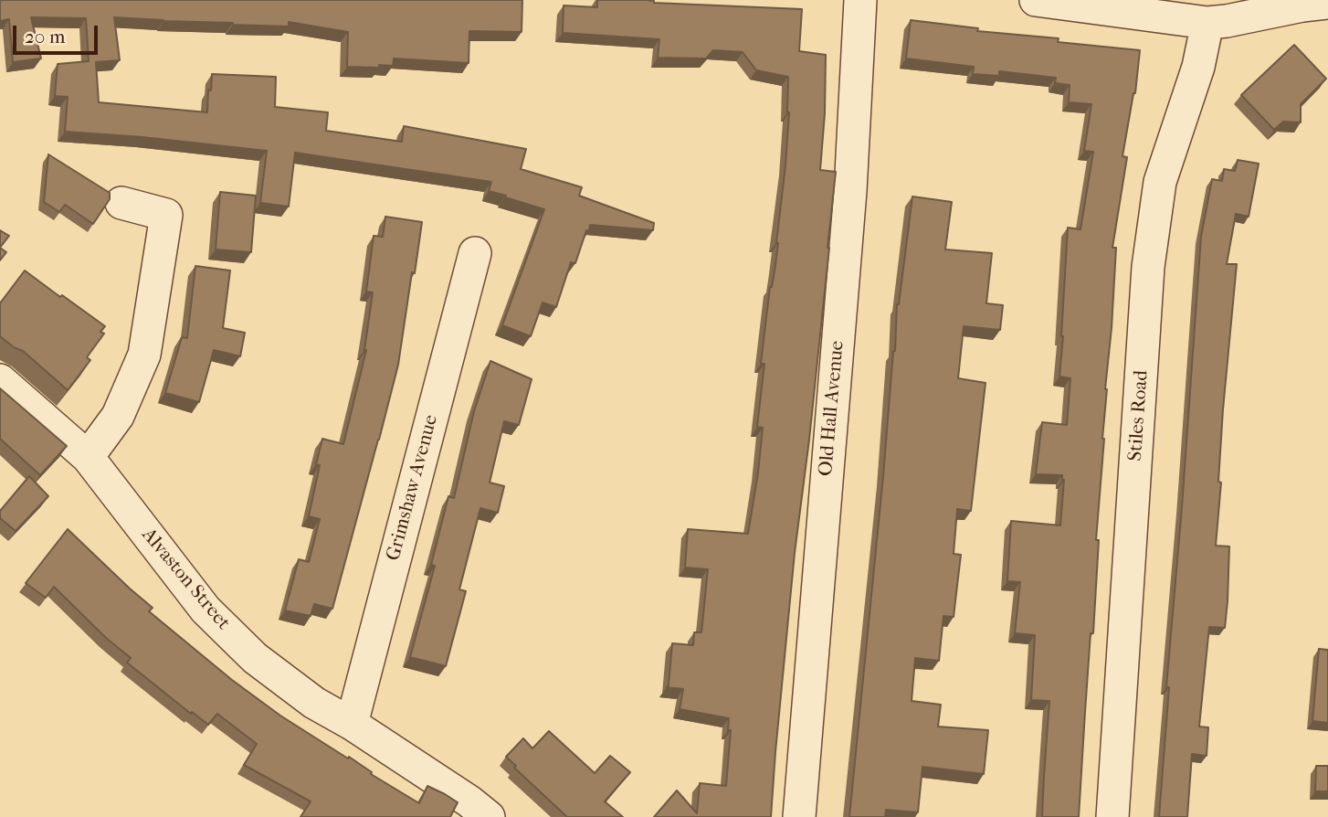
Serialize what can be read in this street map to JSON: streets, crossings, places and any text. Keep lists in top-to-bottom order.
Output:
{
  "streets": {
    "street": [
      "Old Hall Avenue",
      "Stiles Road",
      "Grimshaw Avenue",
      "Alvaston Street"
    ]
  },
  "crossings": [
    ["Grimshaw Avenue", "Alvaston Street"]
  ],
  "scale_bar": "20 m"
}
